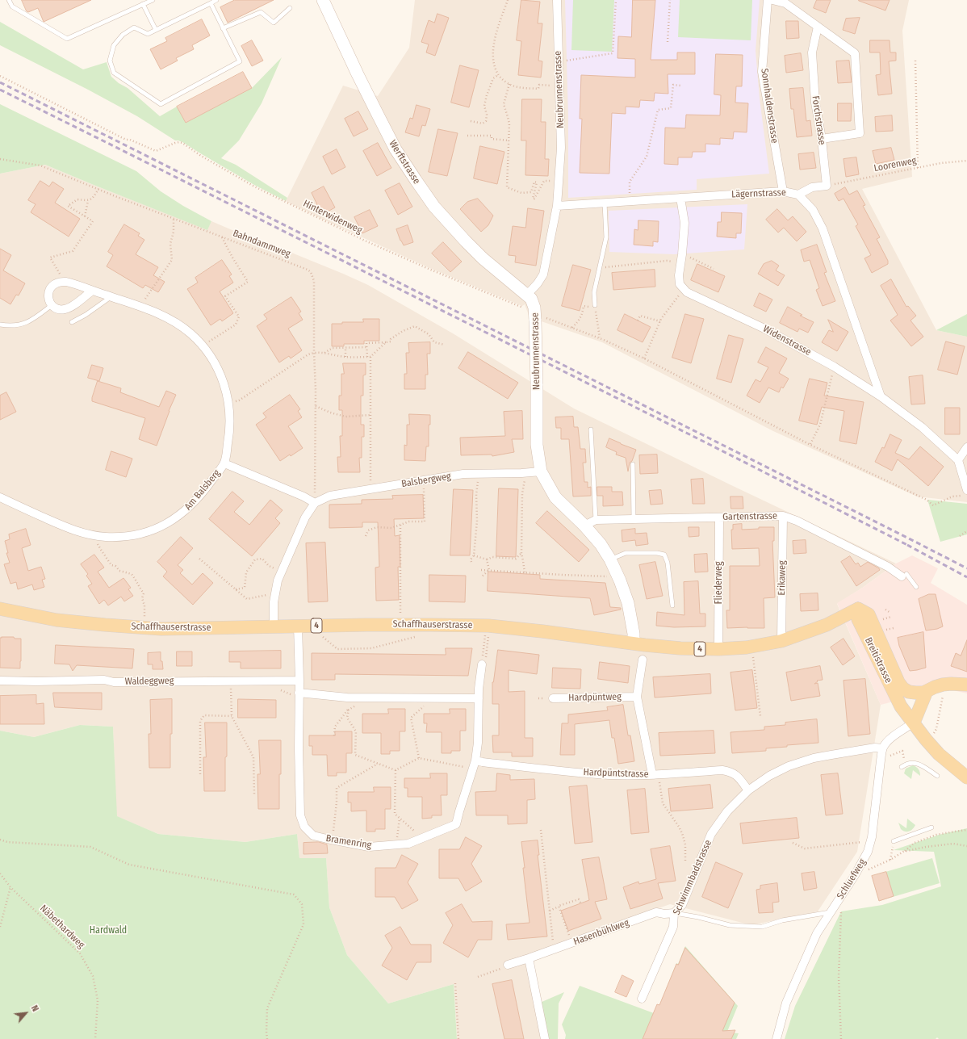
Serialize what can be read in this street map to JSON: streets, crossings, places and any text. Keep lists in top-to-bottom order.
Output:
{
  "streets": {
    "main road": ["Schaffhauserstrasse", "4", "Breitistrasse"],
    "street": [
      "Neubrunnenstrasse",
      "Sonnhaldenstrasse",
      "Forchstrasse",
      "Werftstrasse",
      "Lägernstrasse",
      "Widenstrasse",
      "Balsbergweg",
      "Am Balsberg",
      "Gartenstrasse",
      "Erikaweg",
      "Fliederweg",
      "Waldeggweg",
      "Hardpüntweg",
      "Hardpüntstrasse",
      "Bramenring",
      "Schwimmbadstrasse",
      "Schluefweg",
      "Hasenbühlweg"
    ],
    "path": [
      "Loorenweg",
      "Hinterwidenweg",
      "Bahndammweg",
      "Näbethardweg"
    ]
  },
  "crossings": [
    ["Neubrunnenstrasse", "Werftstrasse"],
    ["Neubrunnenstrasse", "Lägernstrasse"],
    ["Neubrunnenstrasse", "Hinterwidenweg"],
    ["Neubrunnenstrasse", "Balsbergweg"],
    ["Neubrunnenstrasse", "Gartenstrasse"],
    ["Neubrunnenstrasse", "Schaffhauserstrasse"],
    ["Sonnhaldenstrasse", "Lägernstrasse"],
    ["Forchstrasse", "Loorenweg"],
    ["Lägernstrasse", "Widenstrasse"],
    ["Balsbergweg", "Schaffhauserstrasse"],
    ["Gartenstrasse", "Erikaweg"],
    ["Gartenstrasse", "Fliederweg"],
    ["Erikaweg", "Schaffhauserstrasse"],
    ["Fliederweg", "Schaffhauserstrasse"],
    ["Schaffhauserstrasse", "Breitistrasse"],
    ["Schaffhauserstrasse", "Bramenring"],
    ["Waldeggweg", "Bramenring"],
    ["Hardpüntstrasse", "Bramenring"],
    ["Hardpüntstrasse", "Schwimmbadstrasse"],
    ["Schwimmbadstrasse", "Schluefweg"],
    ["Schwimmbadstrasse", "Hasenbühlweg"]
  ],
  "parks": ["Hardwald"],
  "north": "top right"
}
